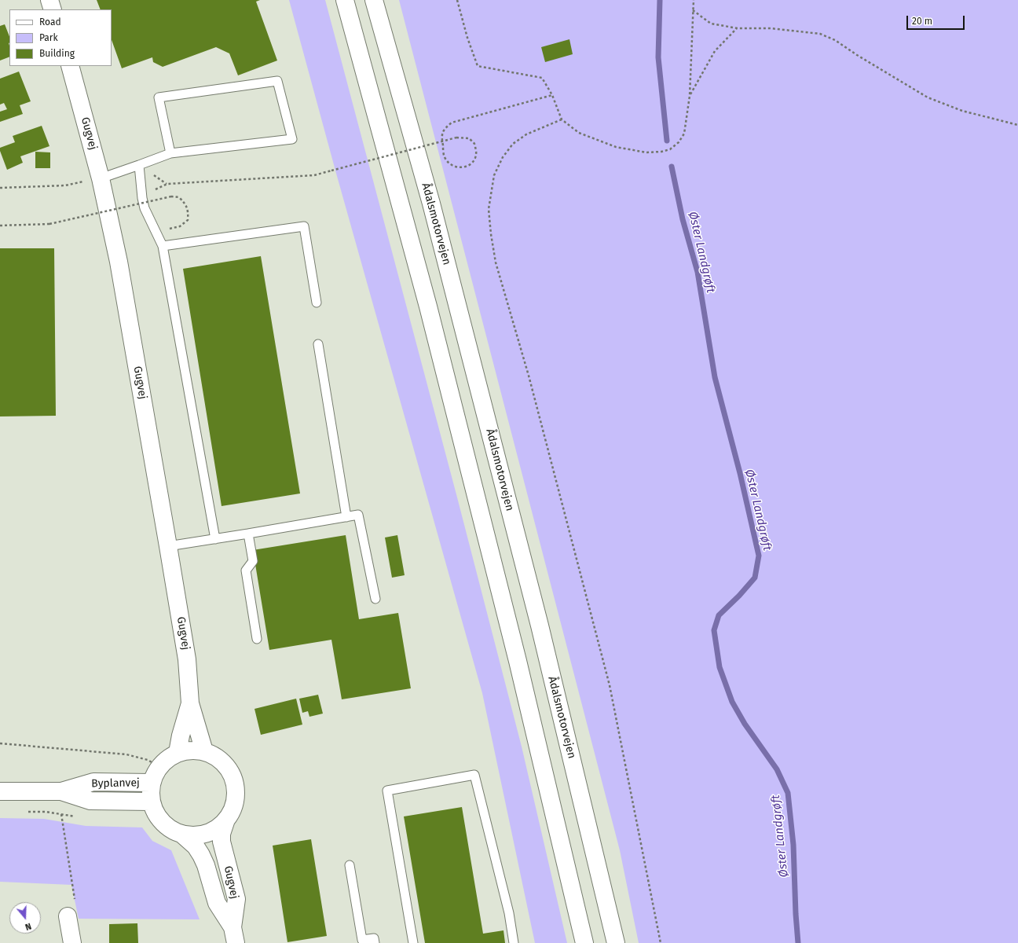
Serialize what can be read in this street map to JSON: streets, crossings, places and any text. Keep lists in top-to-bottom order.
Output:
{
  "streets": {
    "main road": ["Gugvej", "Ådalsmotorvejen", "Byplanvej"]
  },
  "crossings": [
    ["Gugvej", "Byplanvej"]
  ],
  "water": ["Øster Landgrøft"],
  "legend": ["Road", "Park", "Building"],
  "scale_bar": "20 m",
  "north": "bottom"
}
